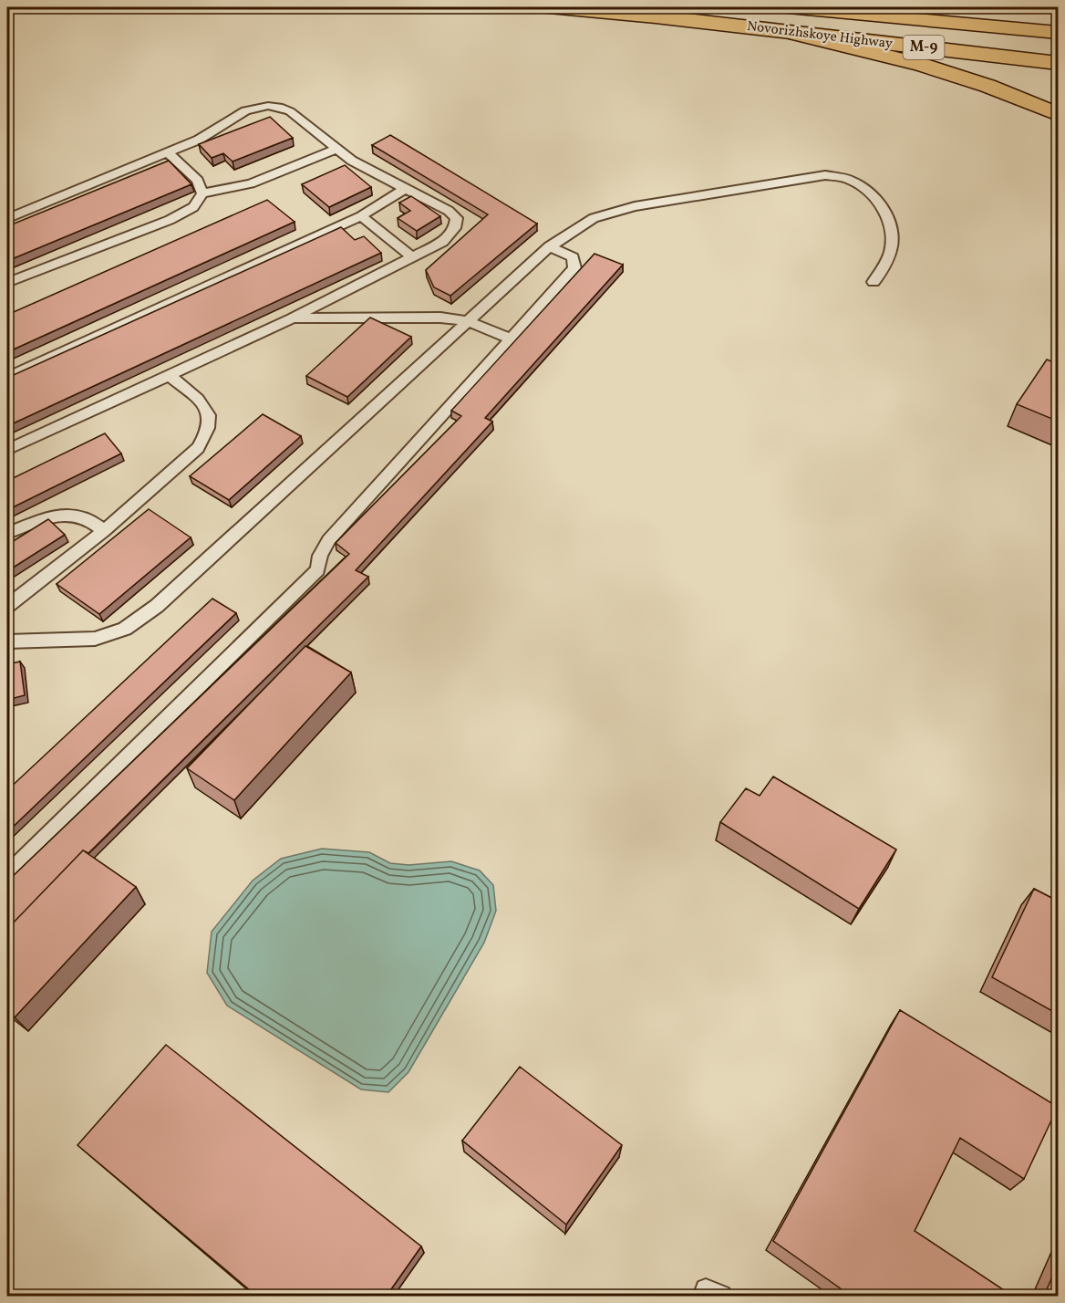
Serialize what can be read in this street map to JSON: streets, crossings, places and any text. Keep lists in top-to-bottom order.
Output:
{
  "streets": {
    "main road": ["Novorizhskoye Highway", "М-9"]
  }
}
